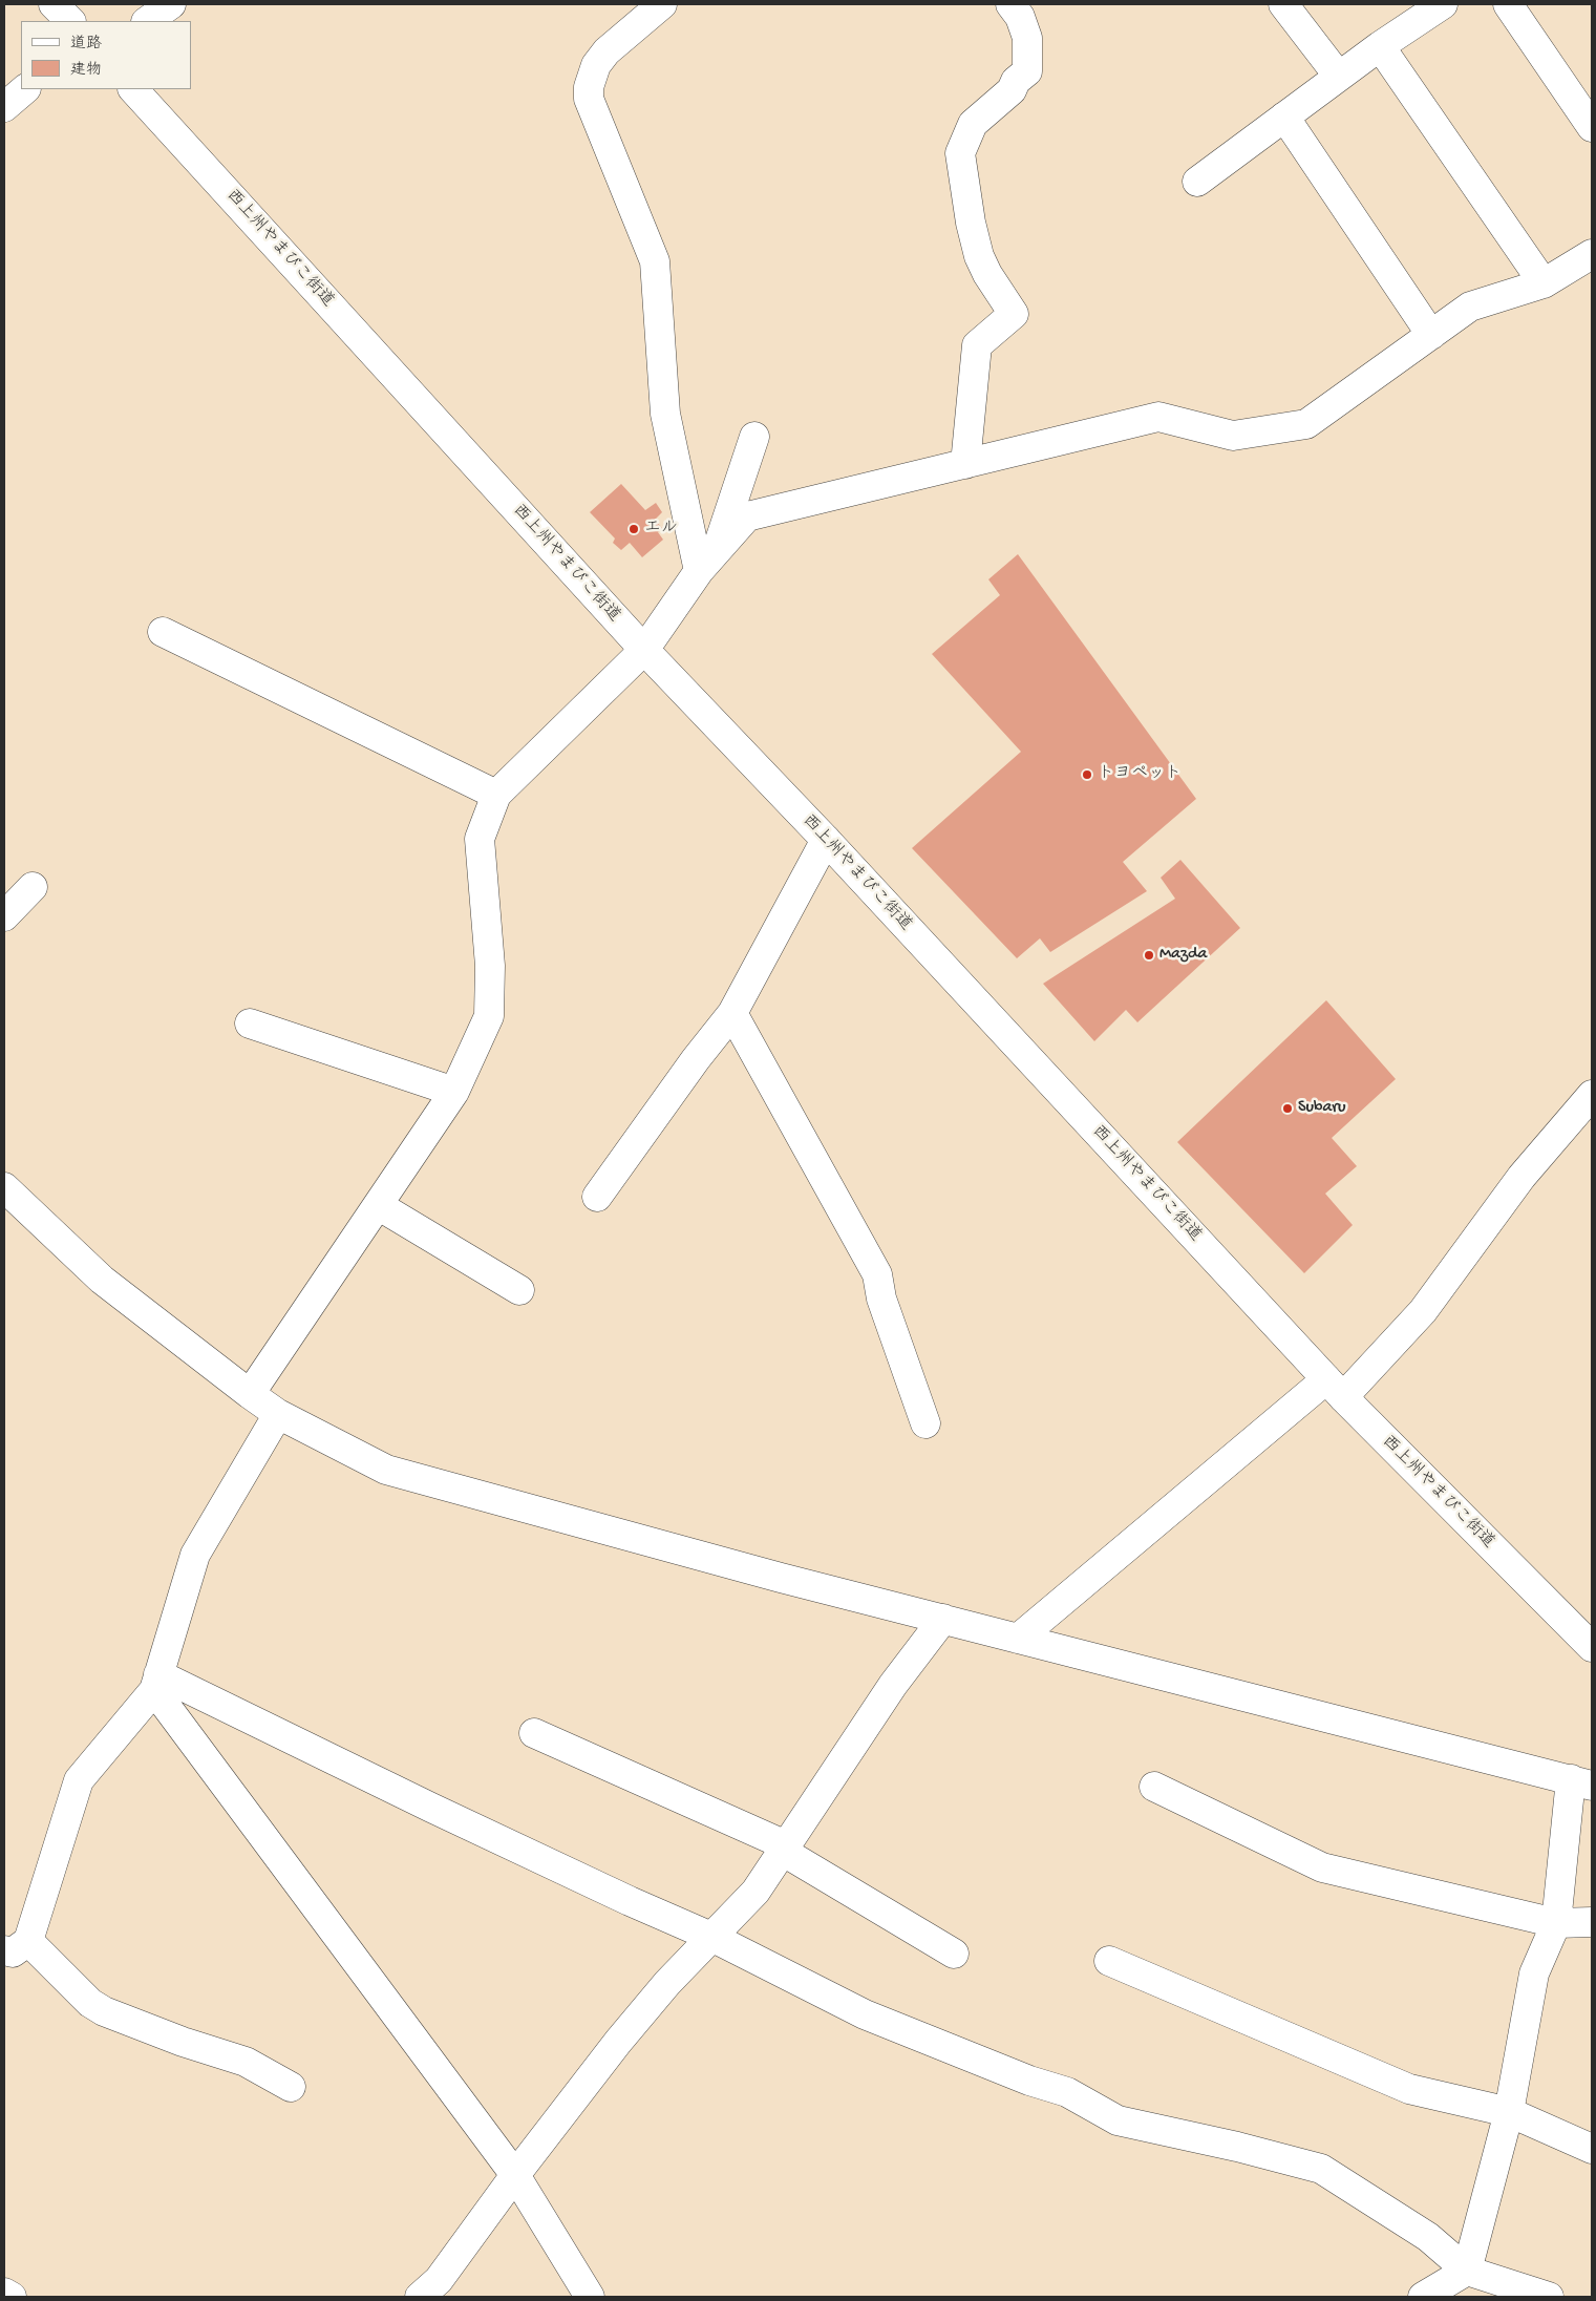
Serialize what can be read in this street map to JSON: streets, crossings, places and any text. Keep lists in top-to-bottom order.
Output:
{
  "streets": {
    "main road": ["西上州やまびこ街道"]
  },
  "places": [
    "エル",
    "トヨペット",
    "Mazda",
    "Subaru"
  ],
  "legend": ["道路", "建物"]
}
